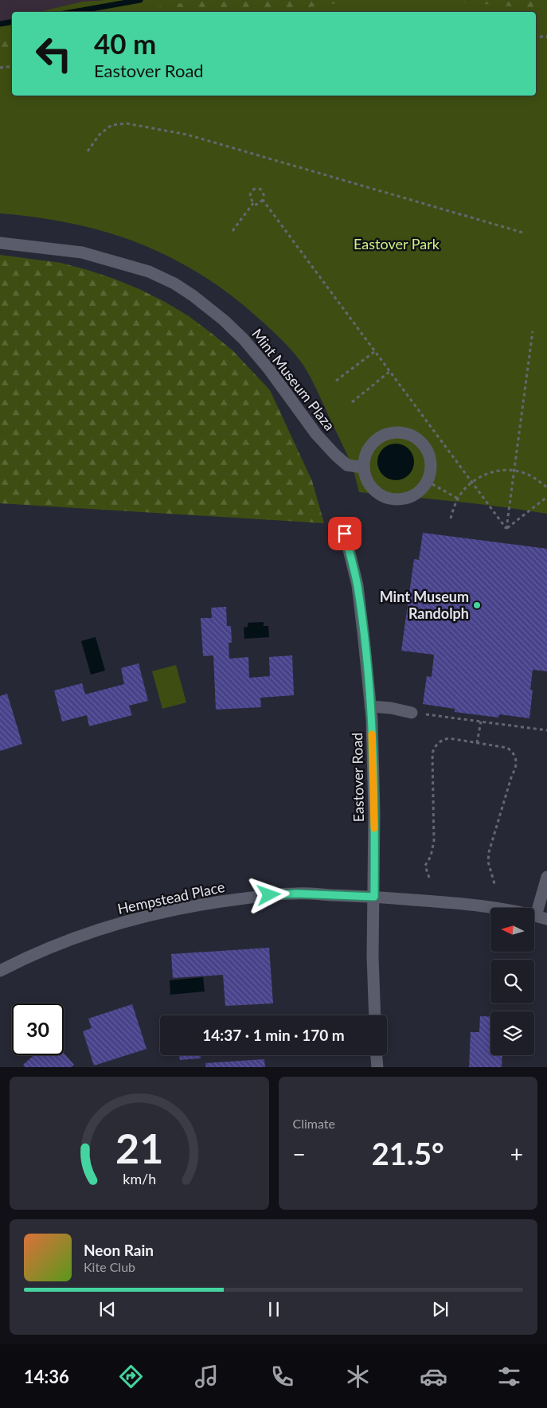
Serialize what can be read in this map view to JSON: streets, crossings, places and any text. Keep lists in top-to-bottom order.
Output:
{
  "streets": {
    "street": ["Mint Museum Plaza", "Eastover Road", "Hempstead Place"]
  },
  "crossings": [
    ["Eastover Road", "Hempstead Place"]
  ],
  "parks": ["Eastover Park"],
  "places": ["Mint Museum Randolph"],
  "north": "left",
  "page": {
    "turn": ["40 m", "Eastover Road"],
    "limit": "30",
    "trip": "14:37 · 1 min · 170 m",
    "tile": "Climate",
    "heat": ["−", "21.5°", "+"],
    "song": ["Neon Rain", "Kite Club"],
    "tabs": "14:36",
    "gauge": ["21", "km/h"]
  }
}
